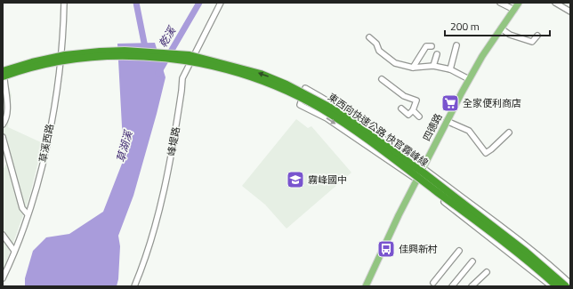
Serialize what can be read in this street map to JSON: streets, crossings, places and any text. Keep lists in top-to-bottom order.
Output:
{
  "streets": {
    "highway": ["東西向快速公路 快官霧峰線"],
    "main road": ["四德路"],
    "street": ["峰堤路", "草溪西路"]
  },
  "water": ["乾溪", "草湖溪"],
  "places": {
    "supermarket": ["全家便利商店"],
    "school or university": ["霧峰國中"],
    "bus stop": ["佳興新村"]
  },
  "scale_bar": "200 m"
}
